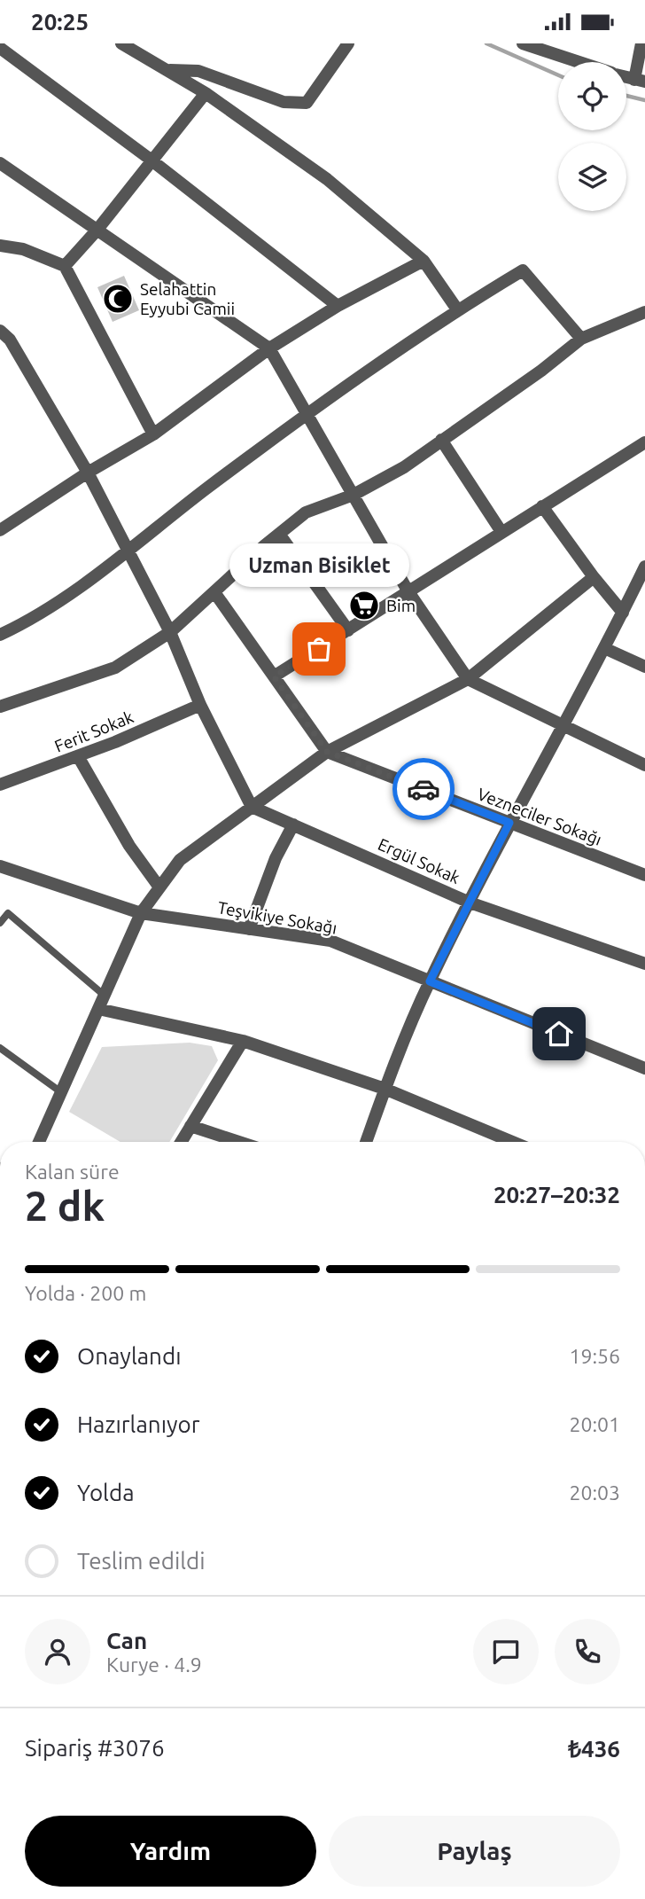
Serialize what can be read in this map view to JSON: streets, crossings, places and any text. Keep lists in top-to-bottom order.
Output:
{
  "streets": {
    "street": [
      "Ferit Sokak",
      "Vezneciler Sokağı",
      "Ergül Sokak",
      "Teşvikiye Sokağı"
    ]
  },
  "places": {
    "mosque": ["Selahattin Eyyubi Camii"],
    "supermarket": ["Bim"],
    "other": ["Uzman Bisiklet"]
  },
  "page": {
    "status": "20:25",
    "bubble": "Uzman Bisiklet",
    "heading": ["2 dk", "Kalan süre", "20:27–20:32"],
    "panel": [
      "Can",
      "Kurye · 4.9",
      "Sipariş #3076",
      "₺436"
    ],
    "bar": "Yolda · 200 m",
    "list": [
      ["Onaylandı", "19:56"],
      ["Hazırlanıyor", "20:01"],
      ["Yolda", "20:03"],
      "Teslim edildi"
    ],
    "buttons": ["Yardım", "Paylaş"]
  }
}
